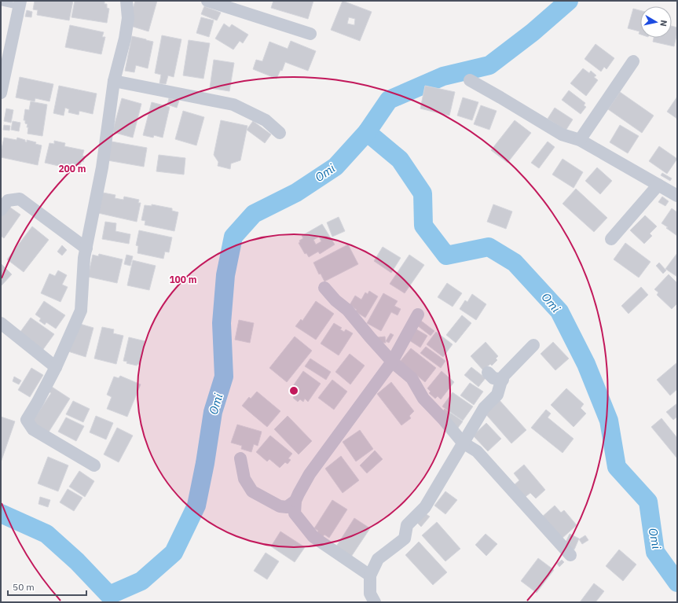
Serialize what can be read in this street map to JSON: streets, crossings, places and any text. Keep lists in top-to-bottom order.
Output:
{
  "water": ["Omi"],
  "scale_bar": "50 m",
  "north": "right",
  "rings": ["200 m", "100 m"]
}
